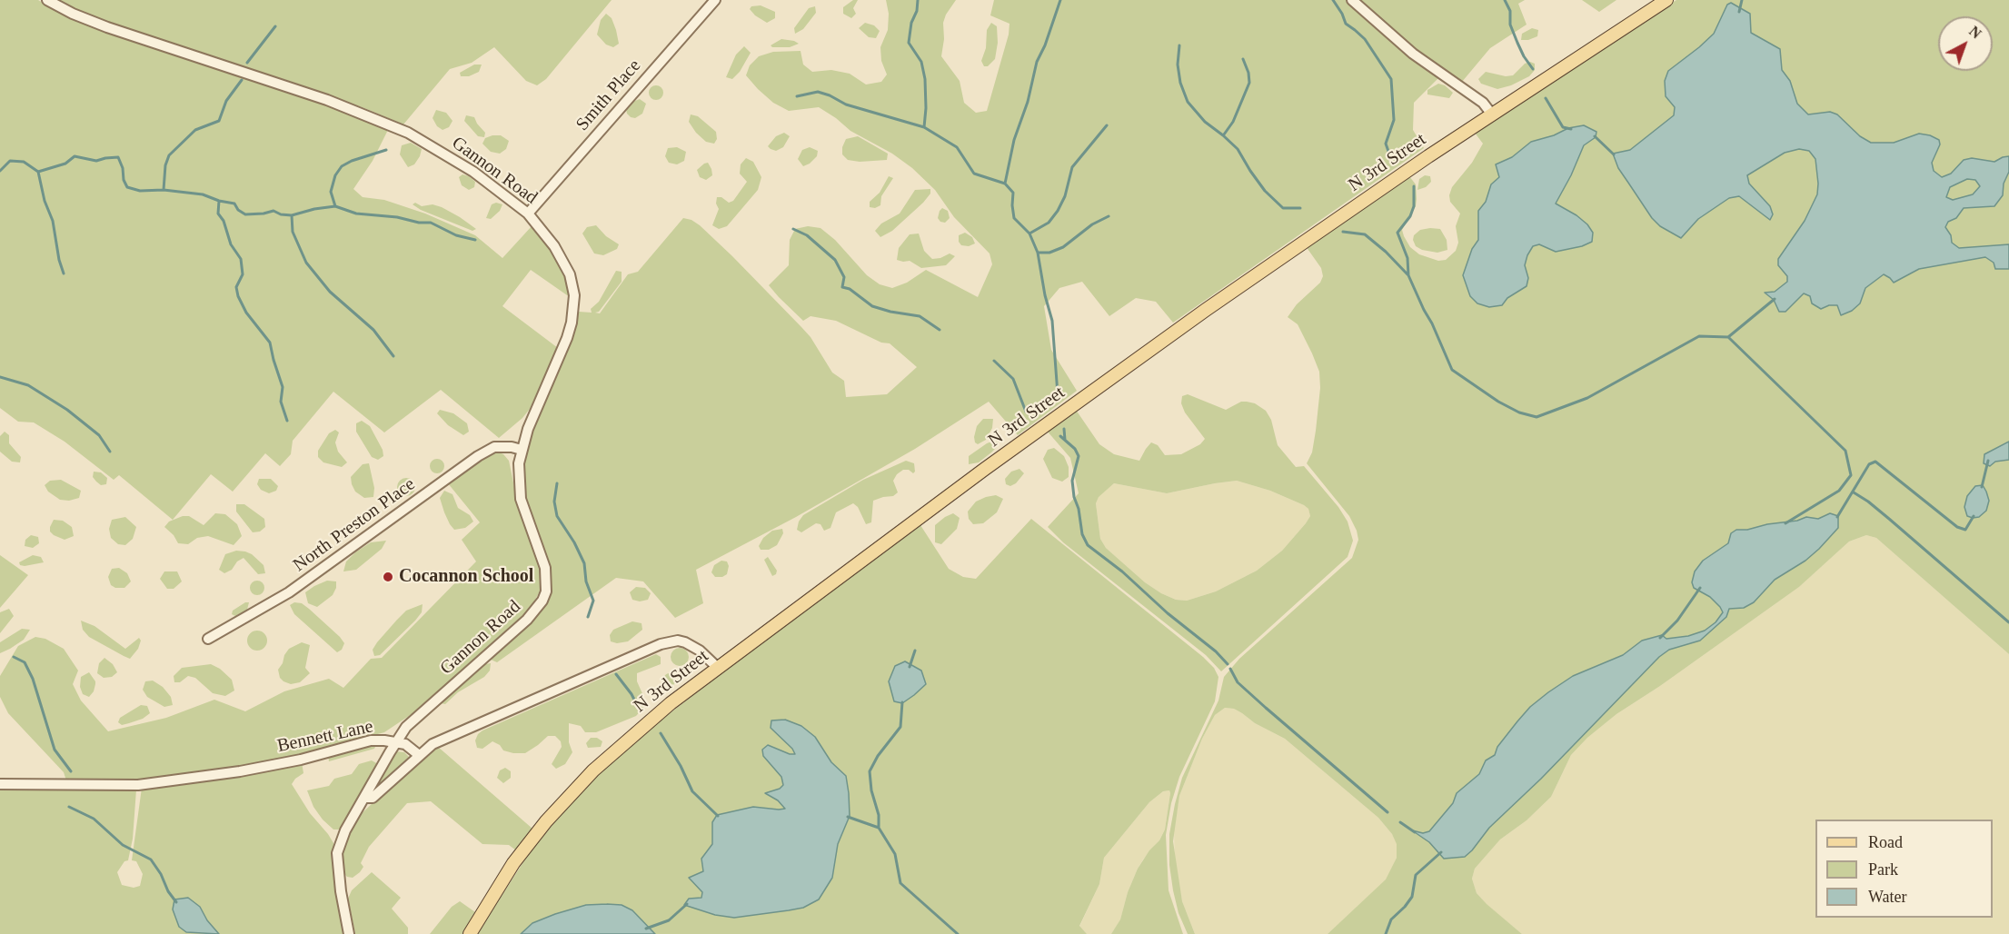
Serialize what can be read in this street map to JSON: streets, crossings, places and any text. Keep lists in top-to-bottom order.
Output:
{
  "streets": {
    "main road": ["N 3rd Street"],
    "street": [
      "Smith Place",
      "Gannon Road",
      "North Preston Place",
      "Bennett Lane"
    ]
  },
  "crossings": [
    ["Smith Place", "Gannon Road"],
    ["Gannon Road", "North Preston Place"],
    ["Gannon Road", "Bennett Lane"]
  ],
  "places": ["Cocannon School"],
  "legend": ["Road", "Park", "Water"],
  "north": "top right"
}
